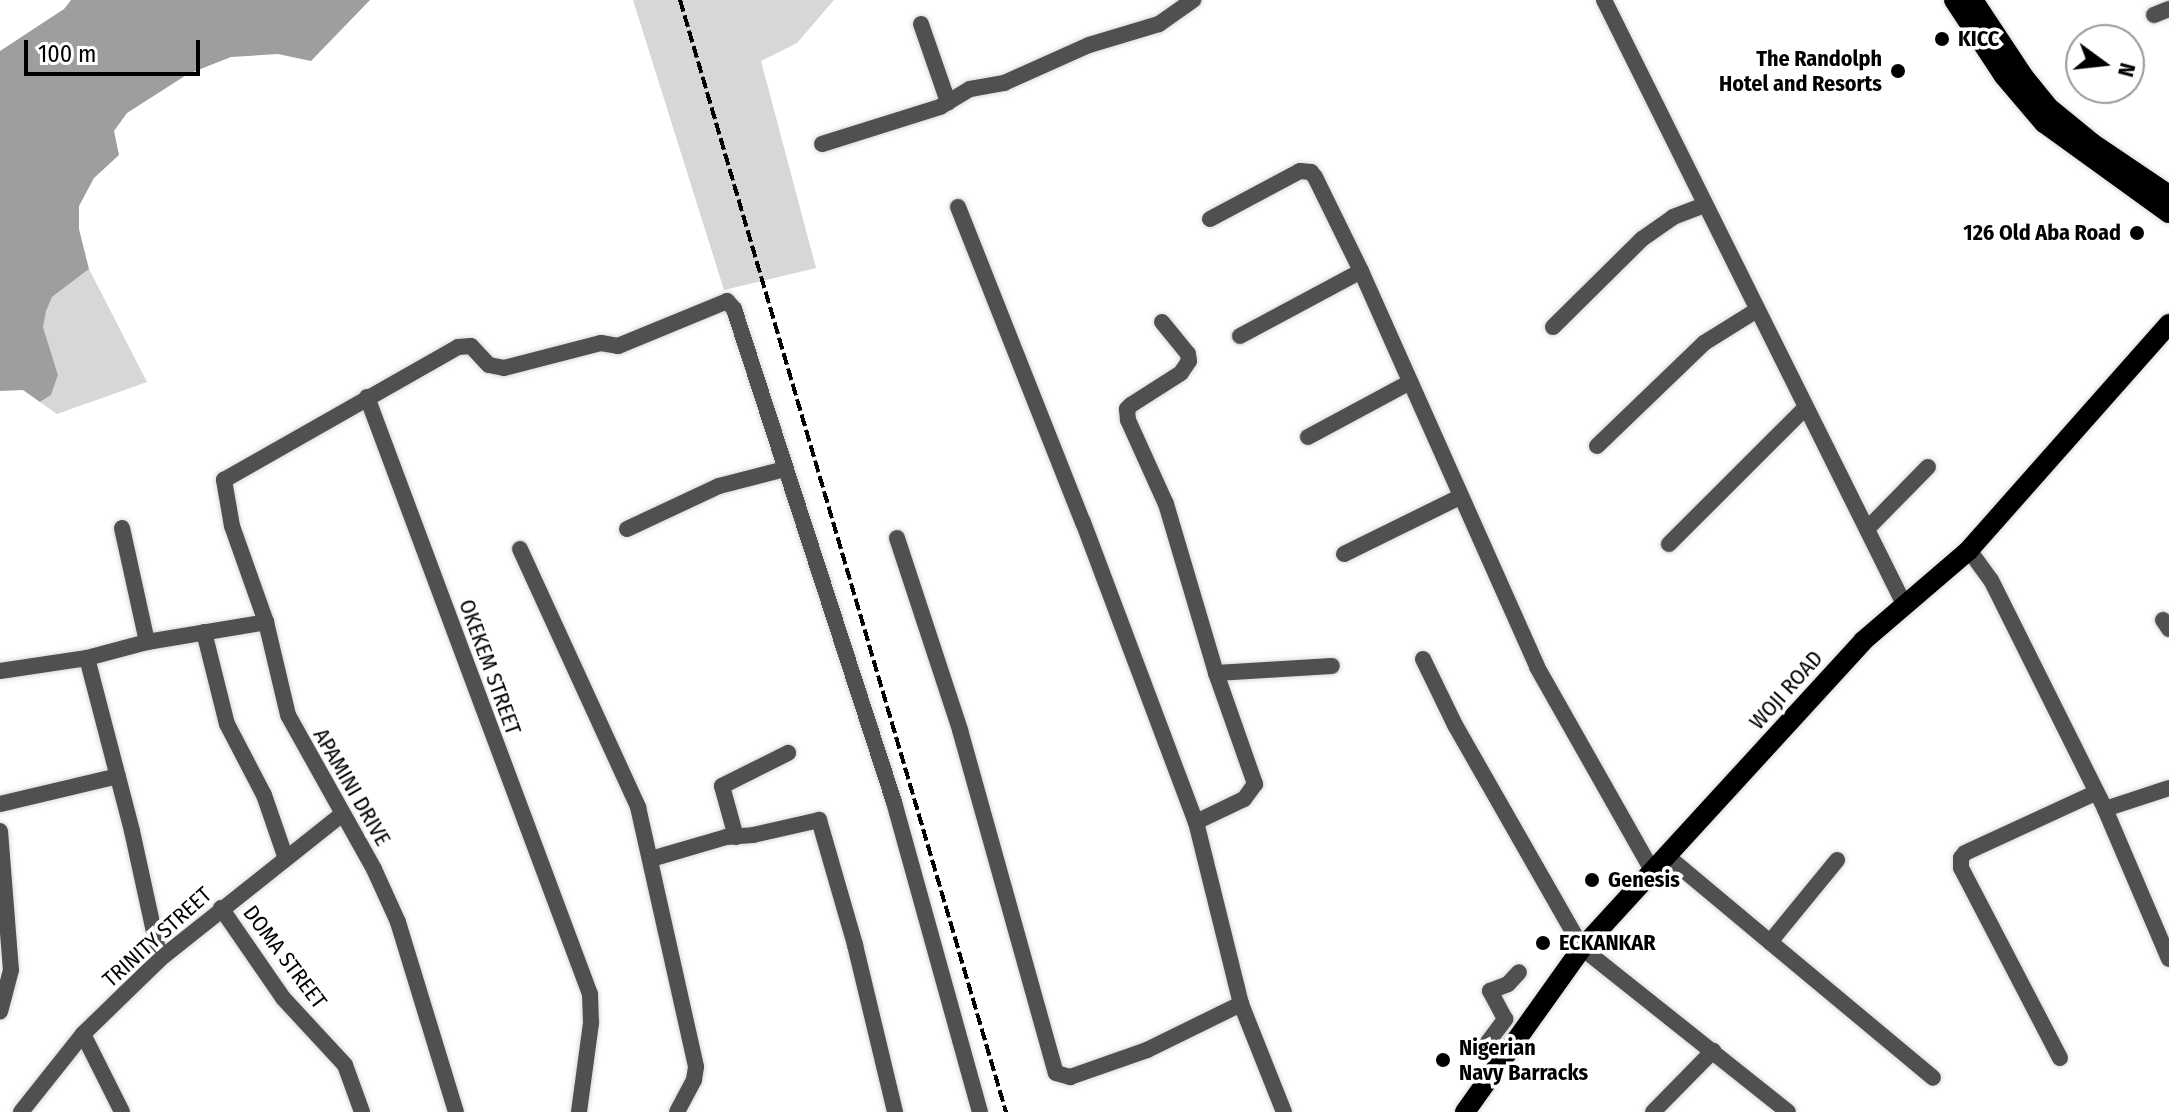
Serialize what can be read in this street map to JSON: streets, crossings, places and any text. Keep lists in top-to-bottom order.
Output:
{
  "streets": {
    "main road": ["WOJI ROAD"],
    "street": [
      "OKEKEM STREET",
      "APAMINI DRIVE",
      "TRINITY STREET",
      "DOMA STREET"
    ]
  },
  "crossings": [
    ["OKEKEM STREET", "APAMINI DRIVE"],
    ["APAMINI DRIVE", "TRINITY STREET"],
    ["TRINITY STREET", "DOMA STREET"]
  ],
  "places": [
    "KICC",
    "The Randolph Hotel and Resorts",
    "126 Old Aba Road",
    "Genesis",
    "ECKANKAR",
    "Nigerian Navy Barracks"
  ],
  "scale_bar": "100 m",
  "north": "right"
}
